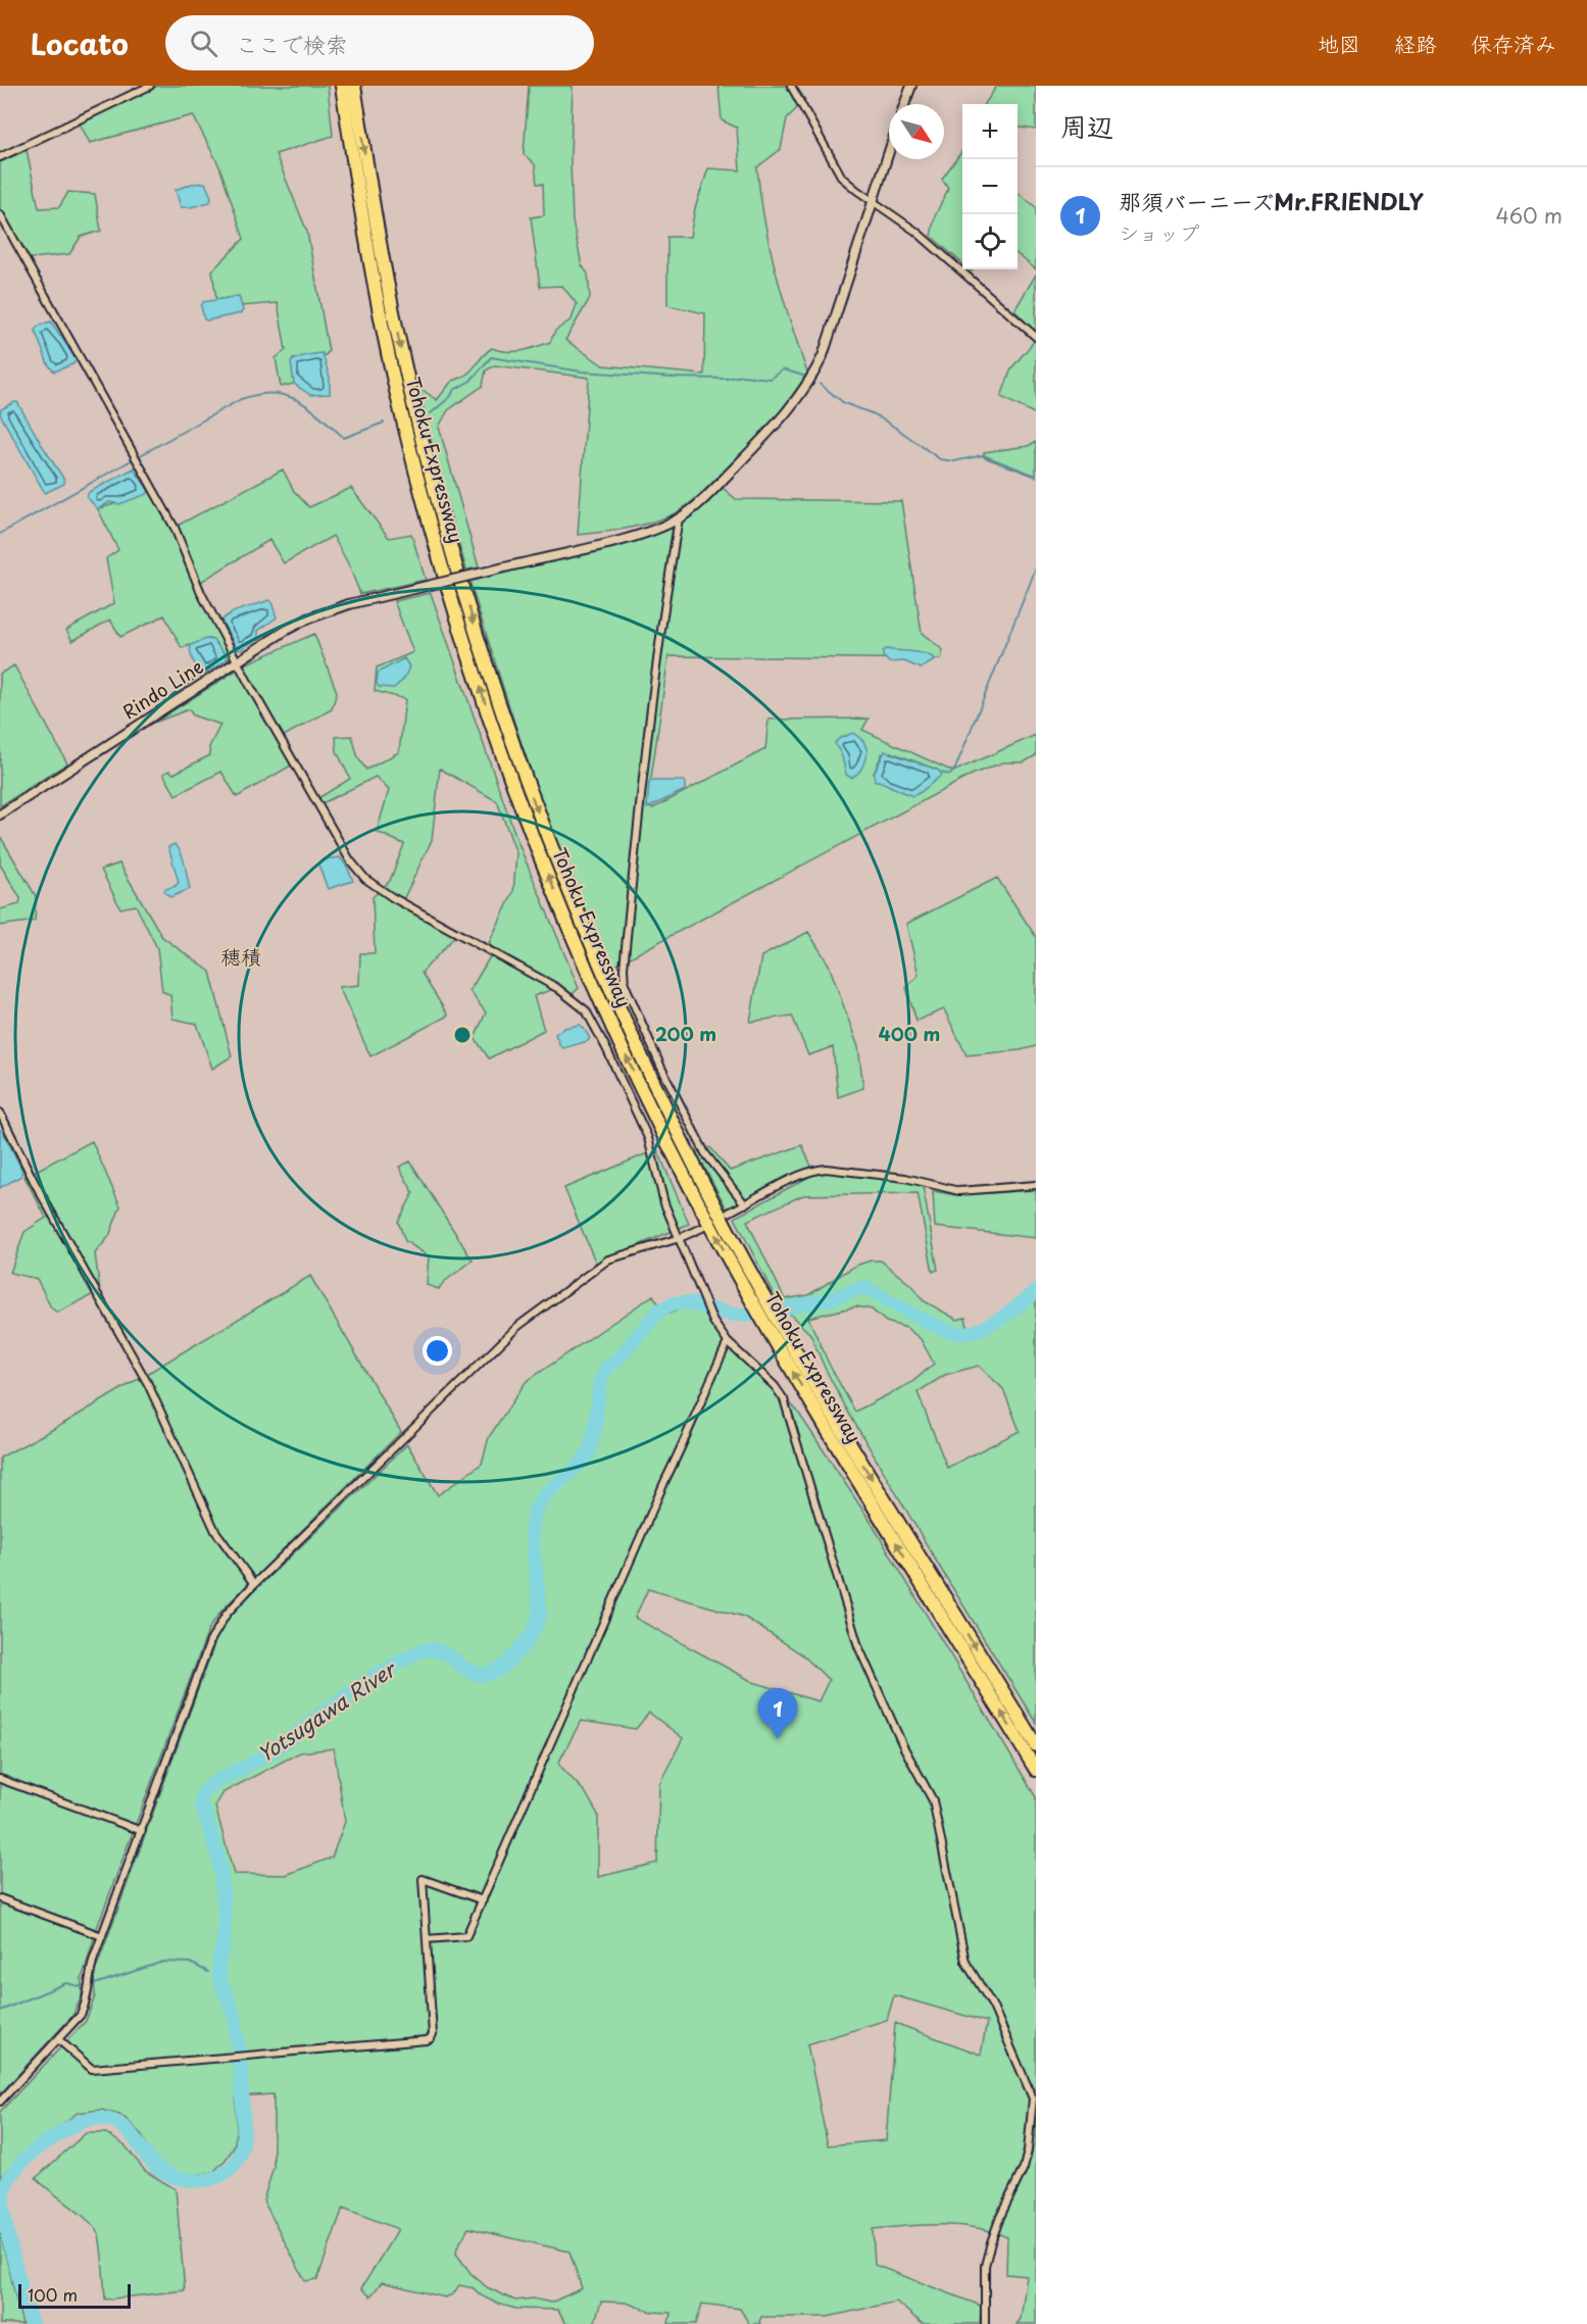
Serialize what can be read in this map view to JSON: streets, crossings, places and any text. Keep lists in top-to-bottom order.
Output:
{
  "streets": {
    "highway": ["Tohoku Expressway"],
    "street": ["Rindo Line"]
  },
  "districts": ["穂積"],
  "water": ["Yotsugawa River"],
  "scale_bar": "100 m",
  "north": "bottom right",
  "page": {
    "header": "Locato",
    "search": "ここで検索",
    "nav": ["地図", "経路", "保存済み"],
    "heading": "周辺",
    "map_buttons": ["+", "−"],
    "list": [
      {
        "mark": "1",
        "name": "那須バーニーズMr.FRIENDLY",
        "note": "ショップ",
        "value": "460 m"
      }
    ],
    "pins": "1",
    "scale": "100 m"
  },
  "rings": ["200 m", "400 m"]
}
